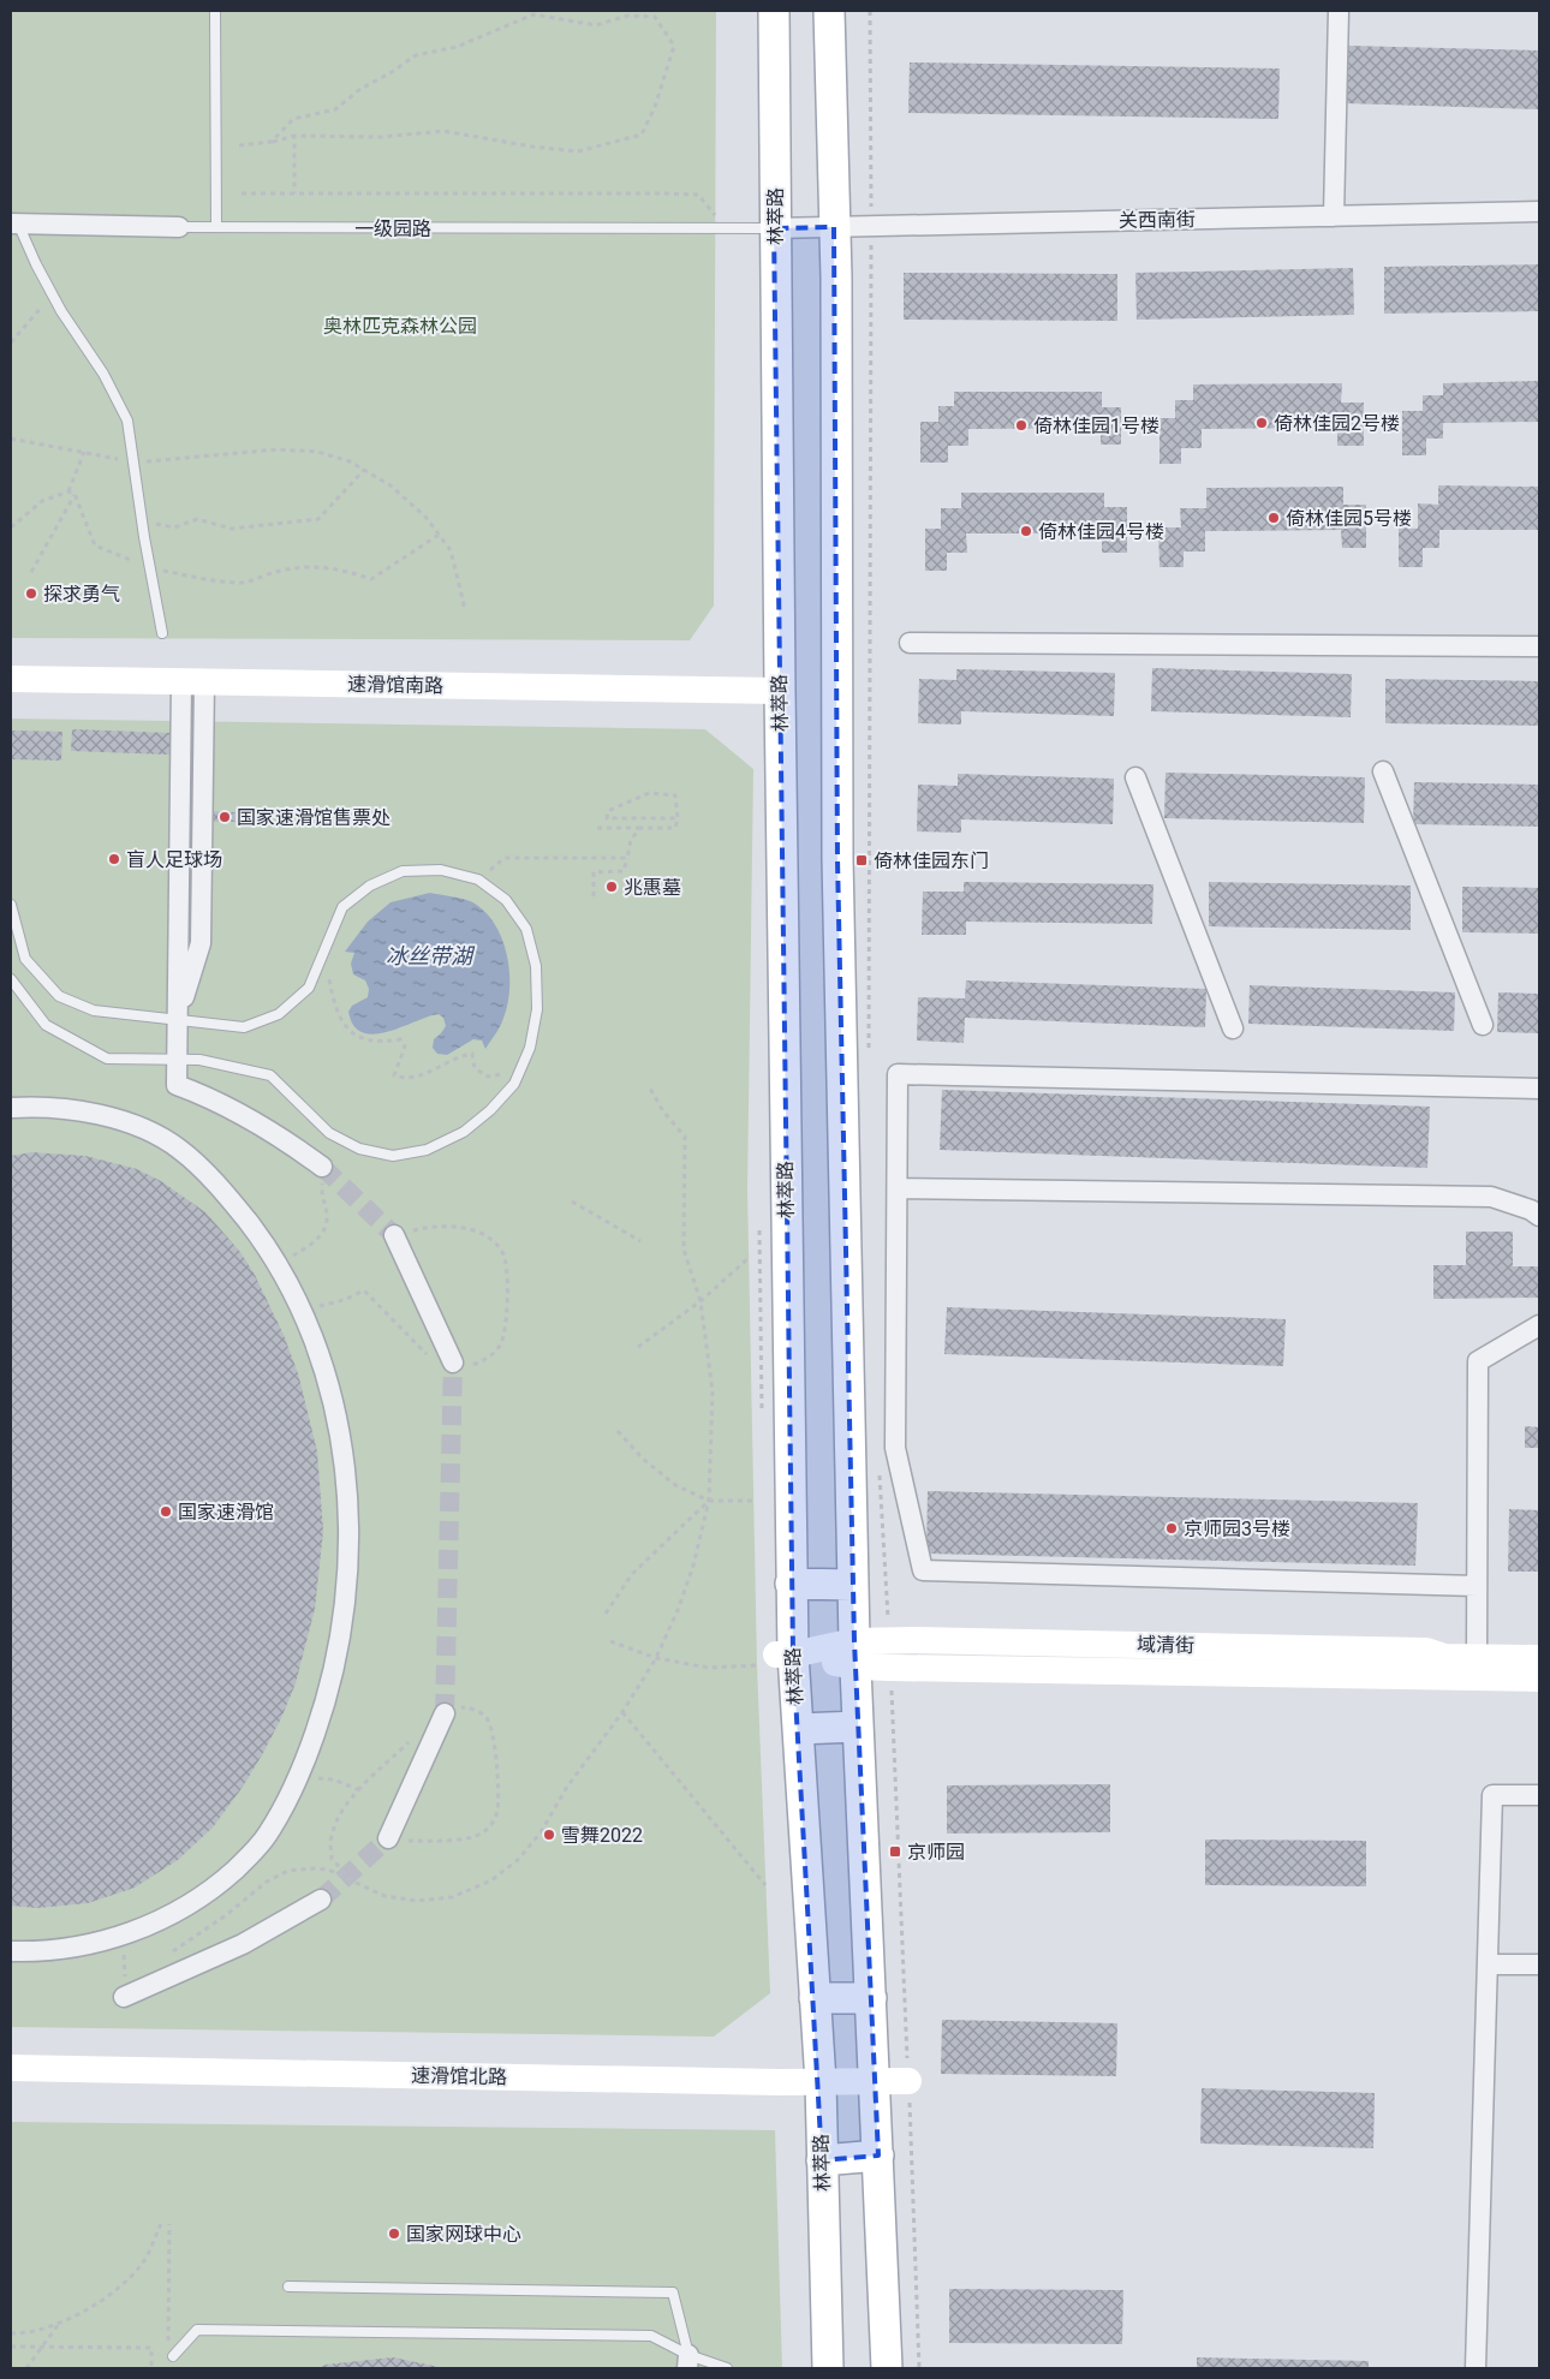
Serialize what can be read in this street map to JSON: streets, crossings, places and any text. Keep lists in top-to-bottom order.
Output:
{
  "streets": {
    "main road": ["林萃路"],
    "street": [
      "关西南街",
      "一级园路",
      "速滑馆南路",
      "域清街",
      "速滑馆北路"
    ]
  },
  "crossings": [
    ["林萃路", "关西南街"],
    ["林萃路", "一级园路"],
    ["林萃路", "速滑馆南路"],
    ["林萃路", "域清街"],
    ["林萃路", "速滑馆北路"],
    ["关西南街", "一级园路"]
  ],
  "water": ["冰丝带湖"],
  "parks": ["奥林匹克森林公园"],
  "places": {
    "other": [
      "倚林佳园2号楼",
      "倚林佳园1号楼",
      "倚林佳园5号楼",
      "倚林佳园4号楼",
      "探求勇气",
      "国家速滑馆售票处",
      "盲人足球场",
      "兆惠墓",
      "国家速滑馆",
      "京师园3号楼",
      "雪舞2022",
      "国家网球中心"
    ],
    "transit": ["倚林佳园东门", "京师园"]
  }
}
